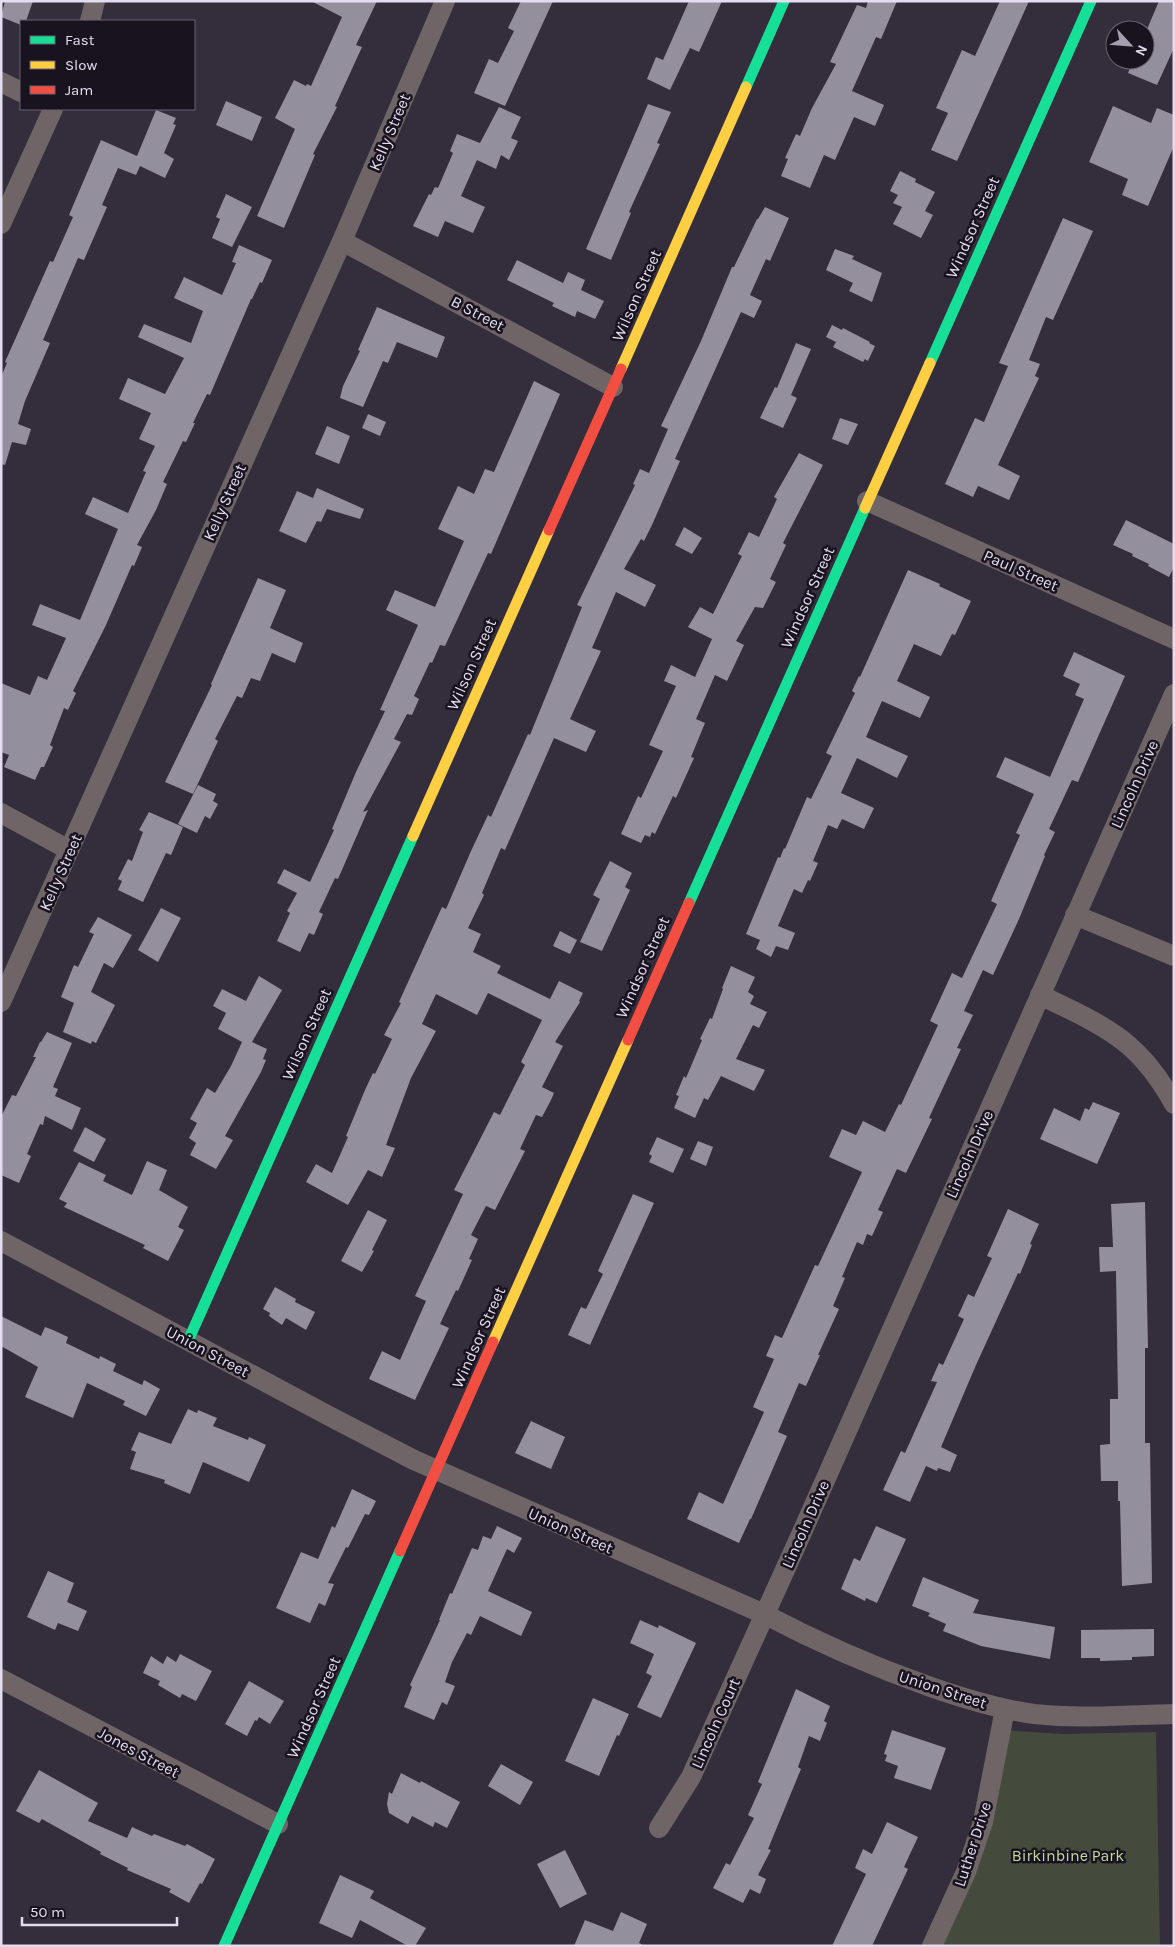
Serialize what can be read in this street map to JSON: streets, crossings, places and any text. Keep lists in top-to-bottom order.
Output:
{
  "streets": {
    "main road": ["Windsor Street", "Wilson Street"],
    "street": [
      "Kelly Street",
      "B Street",
      "Paul Street",
      "Lincoln Drive",
      "Union Street",
      "Lincoln Court",
      "Jones Street",
      "Luther Drive"
    ]
  },
  "crossings": [
    ["Kelly Street", "B Street"],
    ["Windsor Street", "Paul Street"],
    ["Windsor Street", "Union Street"],
    ["Windsor Street", "Jones Street"],
    ["Wilson Street", "B Street"],
    ["Wilson Street", "Union Street"],
    ["Lincoln Drive", "Union Street"],
    ["Lincoln Drive", "Lincoln Court"],
    ["Union Street", "Lincoln Court"],
    ["Union Street", "Luther Drive"]
  ],
  "parks": ["Birkinbine Park"],
  "legend": ["Fast", "Slow", "Jam"],
  "scale_bar": "50 m",
  "north": "bottom right"
}
